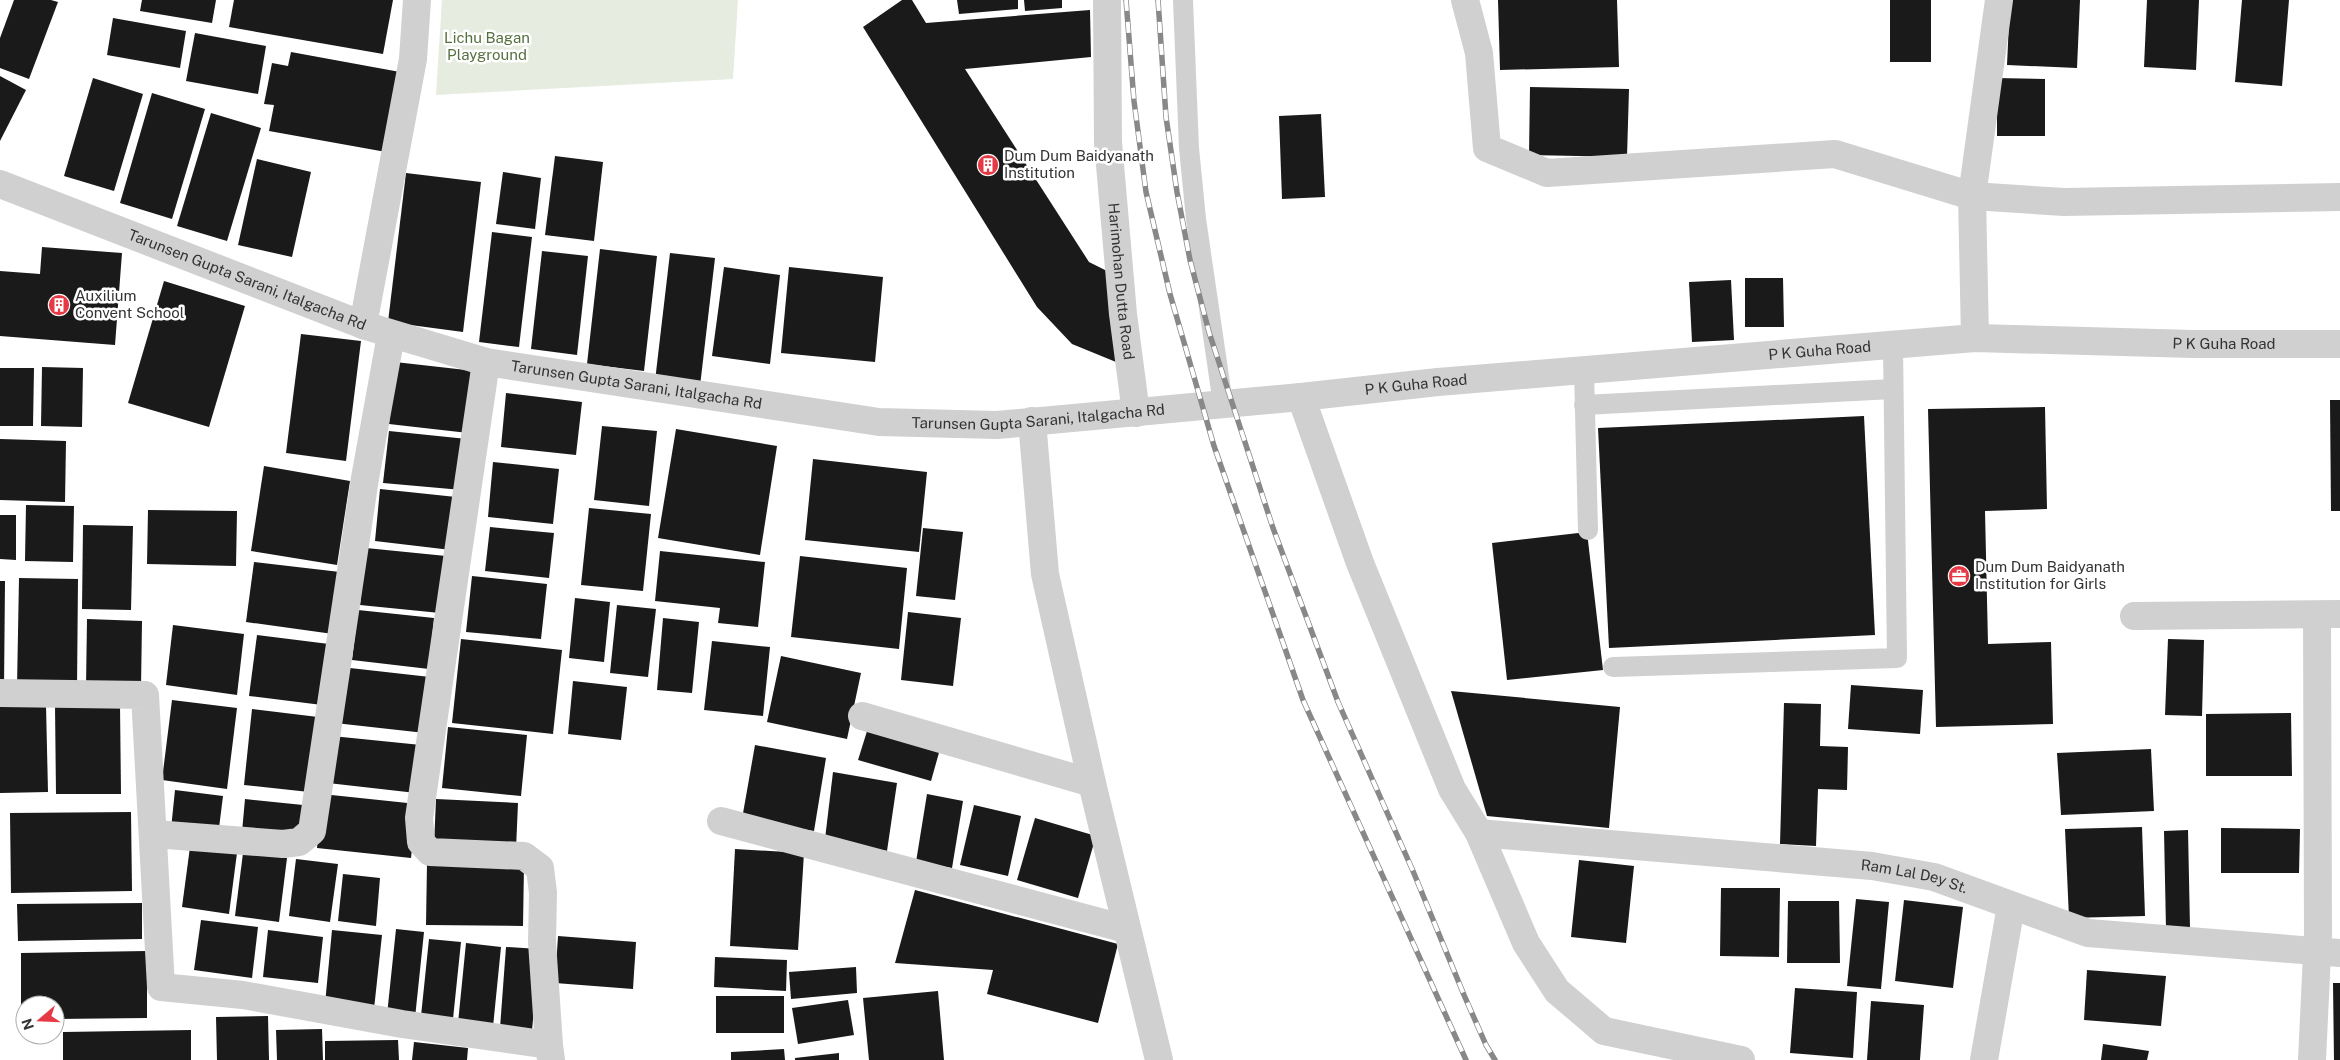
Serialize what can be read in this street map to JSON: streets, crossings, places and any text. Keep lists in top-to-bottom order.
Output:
{
  "streets": {
    "street": [
      "Tarunsen Gupta Sarani, Italgacha Rd",
      "Harimohan Dutta Road",
      "P K Guha Road",
      "Ram Lal Dey St."
    ]
  },
  "crossings": [
    ["Tarunsen Gupta Sarani, Italgacha Rd", "Harimohan Dutta Road"],
    ["Tarunsen Gupta Sarani, Italgacha Rd", "P K Guha Road"]
  ],
  "parks": ["Lichu Bagan Playground"],
  "places": {
    "building": ["Dum Dum Baidyanath Institution", "Auxilium Convent School"],
    "office": ["Dum Dum Baidyanath Institution for Girls"]
  },
  "north": "left"
}
